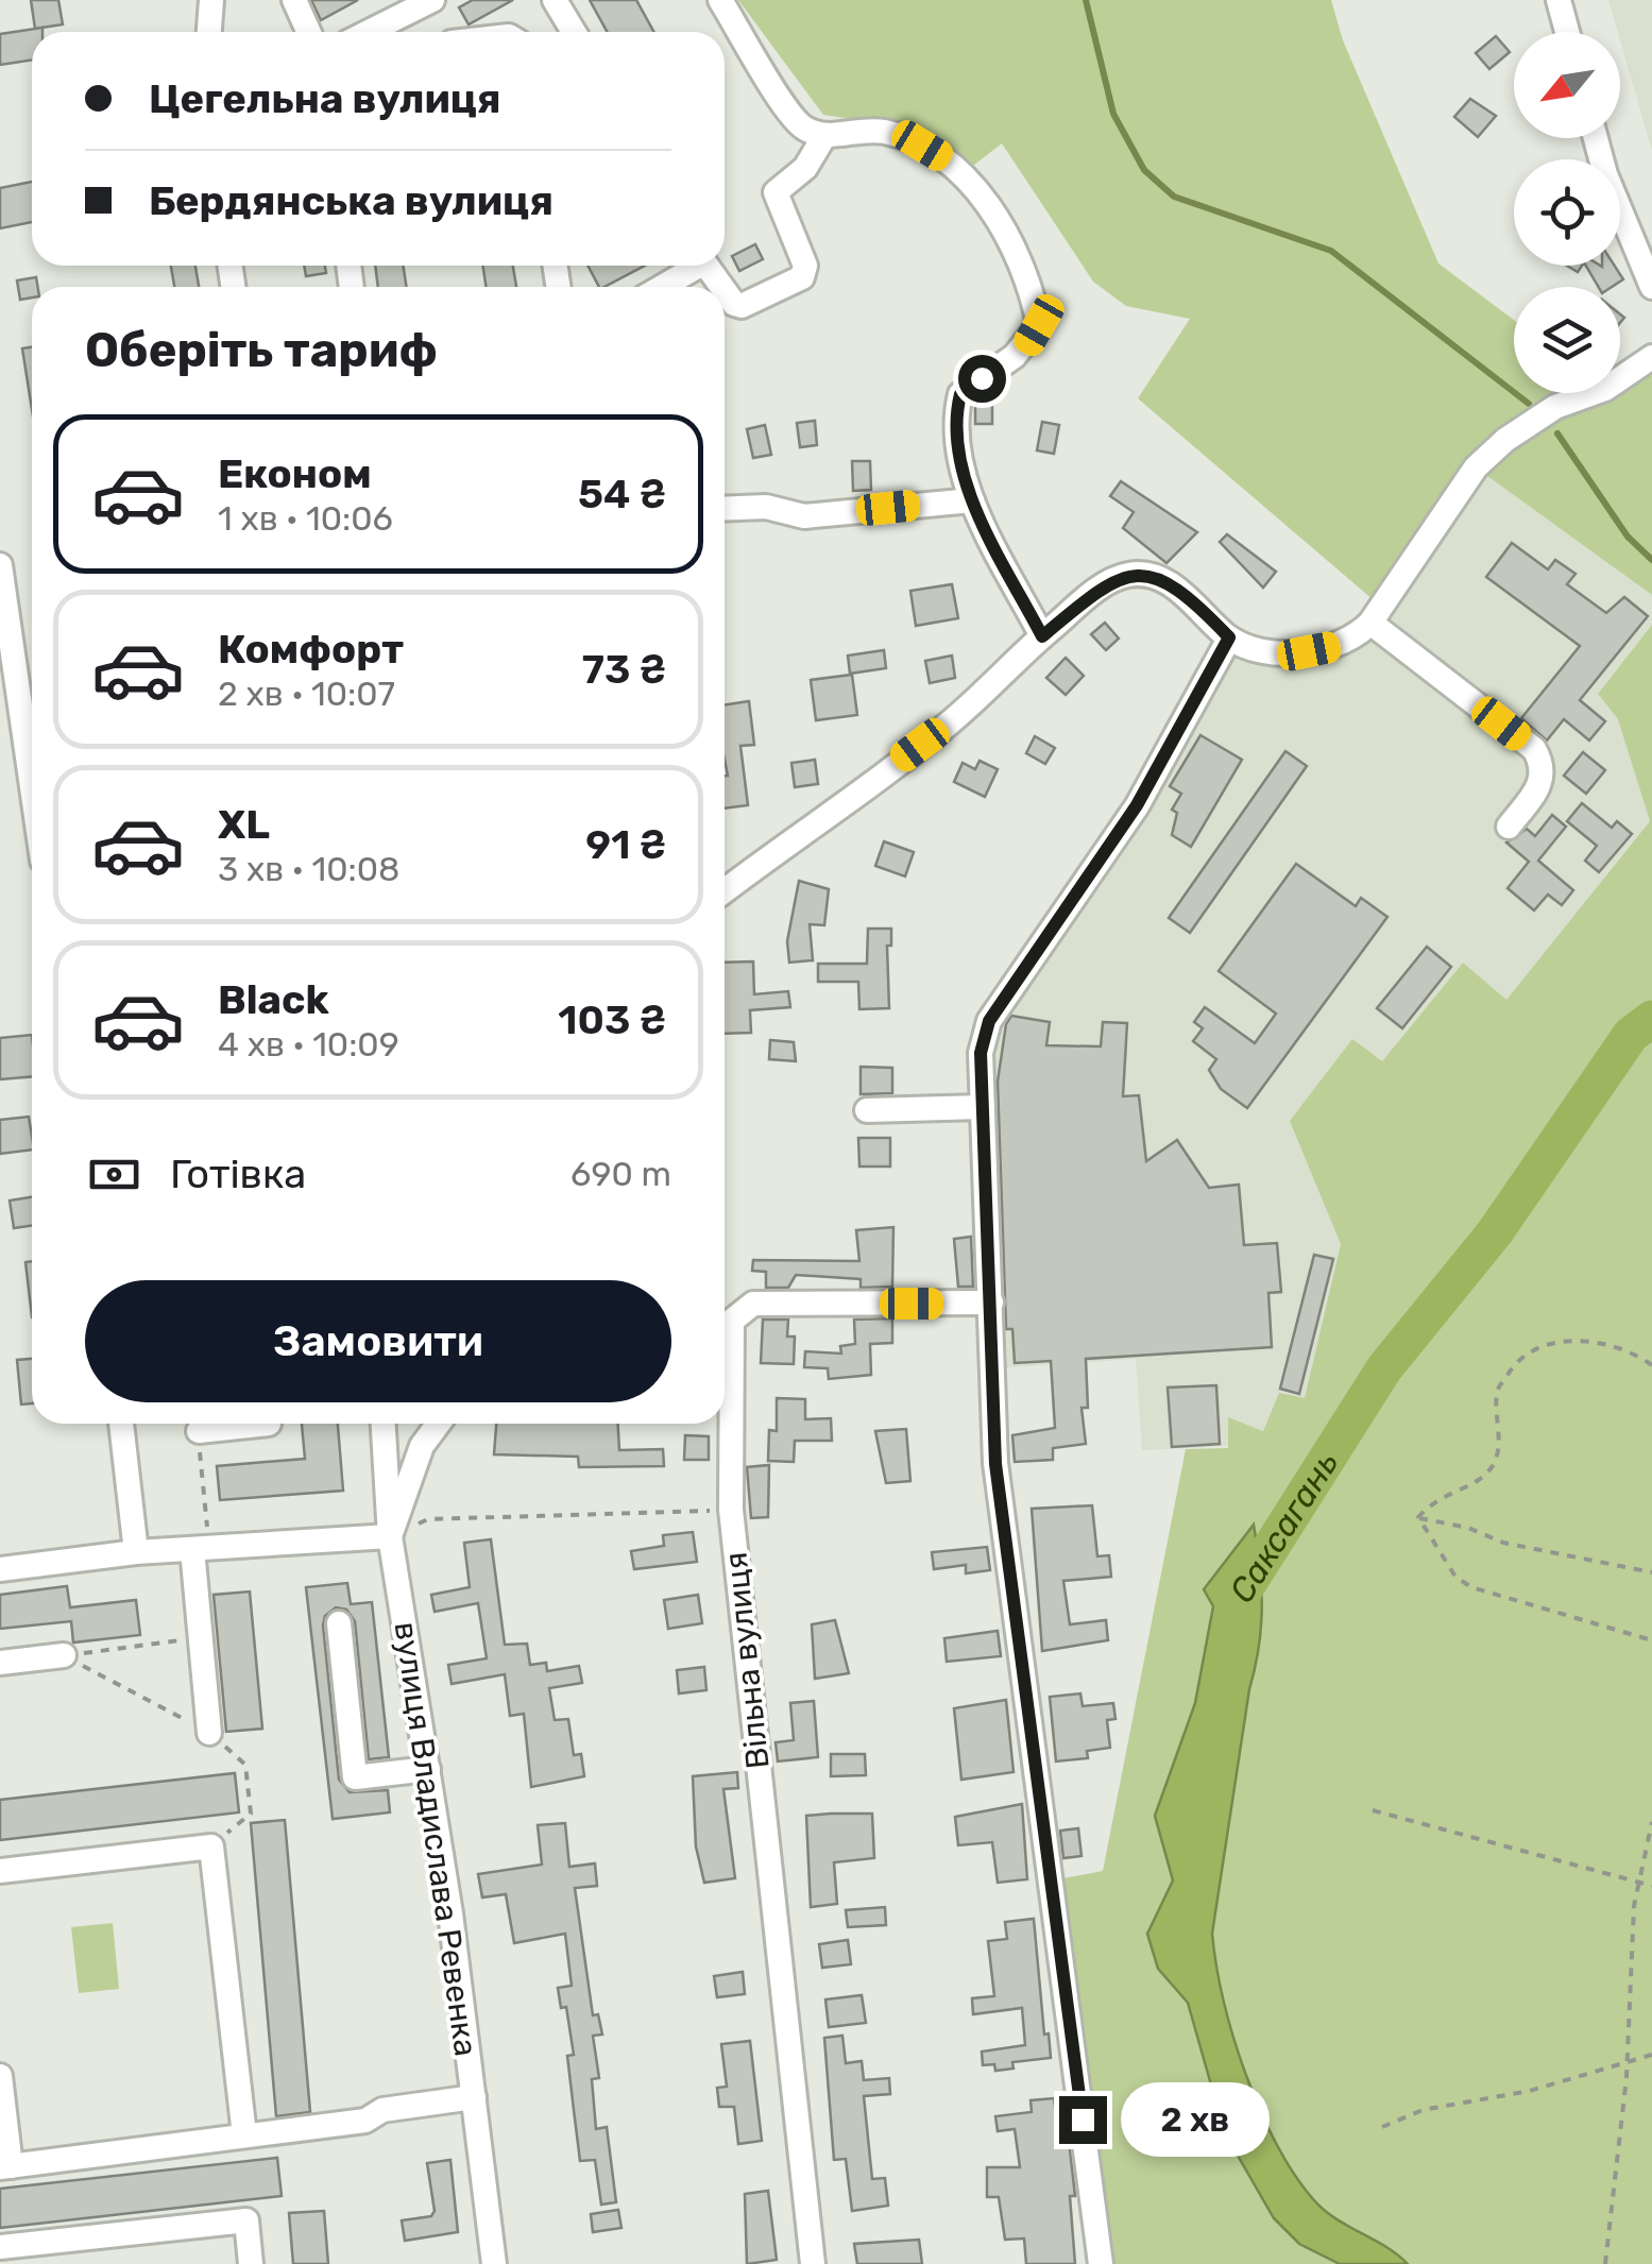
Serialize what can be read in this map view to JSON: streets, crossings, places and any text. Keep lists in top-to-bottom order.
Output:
{
  "streets": {
    "street": ["Вільна вулиця", "вулиця Владислава Ревенка"]
  },
  "water": ["Саксагань"],
  "north": "bottom left",
  "page": {
    "banner": ["Цегельна вулиця", "Бердянська вулиця"],
    "heading": "Оберіть тариф",
    "list": [
      {
        "name": "Економ",
        "note": "1 хв · 10:06",
        "value": "54 ₴"
      },
      {
        "name": "Комфорт",
        "note": "2 хв · 10:07",
        "value": "73 ₴"
      },
      {
        "name": "XL",
        "note": "3 хв · 10:08",
        "value": "91 ₴"
      },
      {
        "name": "Black",
        "note": "4 хв · 10:09",
        "value": "103 ₴"
      }
    ],
    "pay": ["Готівка", "690 m"],
    "buttons": "Замовити",
    "bubble": "2 хв"
  }
}
